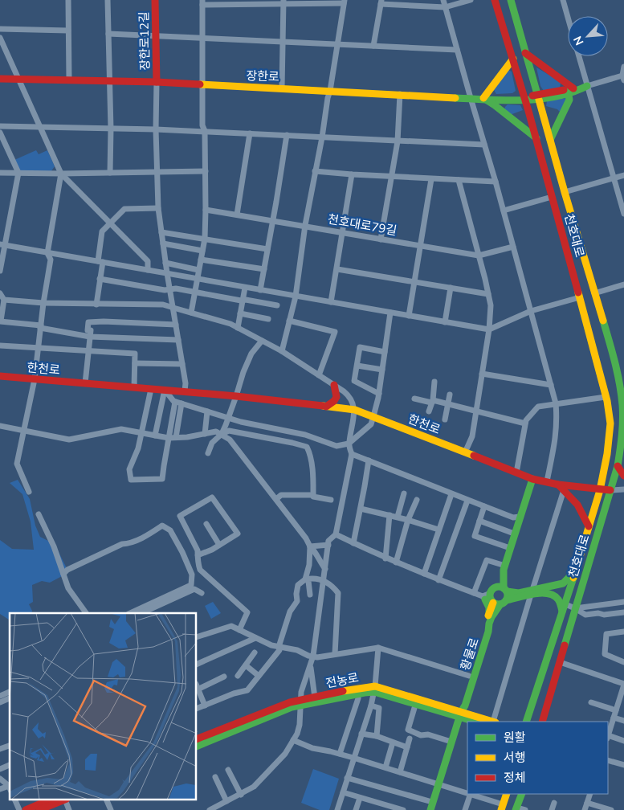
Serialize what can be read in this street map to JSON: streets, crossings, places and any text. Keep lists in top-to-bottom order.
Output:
{
  "streets": {
    "main road": [
      "장한로12길",
      "장한로",
      "천호대로",
      "한천로",
      "황물로",
      "전농로"
    ],
    "street": ["천호대로79길"]
  },
  "crossings": [
    ["장한로12길", "장한로"],
    ["장한로", "천호대로"],
    ["천호대로", "한천로"],
    ["황물로", "전농로"]
  ],
  "legend": ["원활", "서행", "정체"],
  "north": "bottom left"
}
